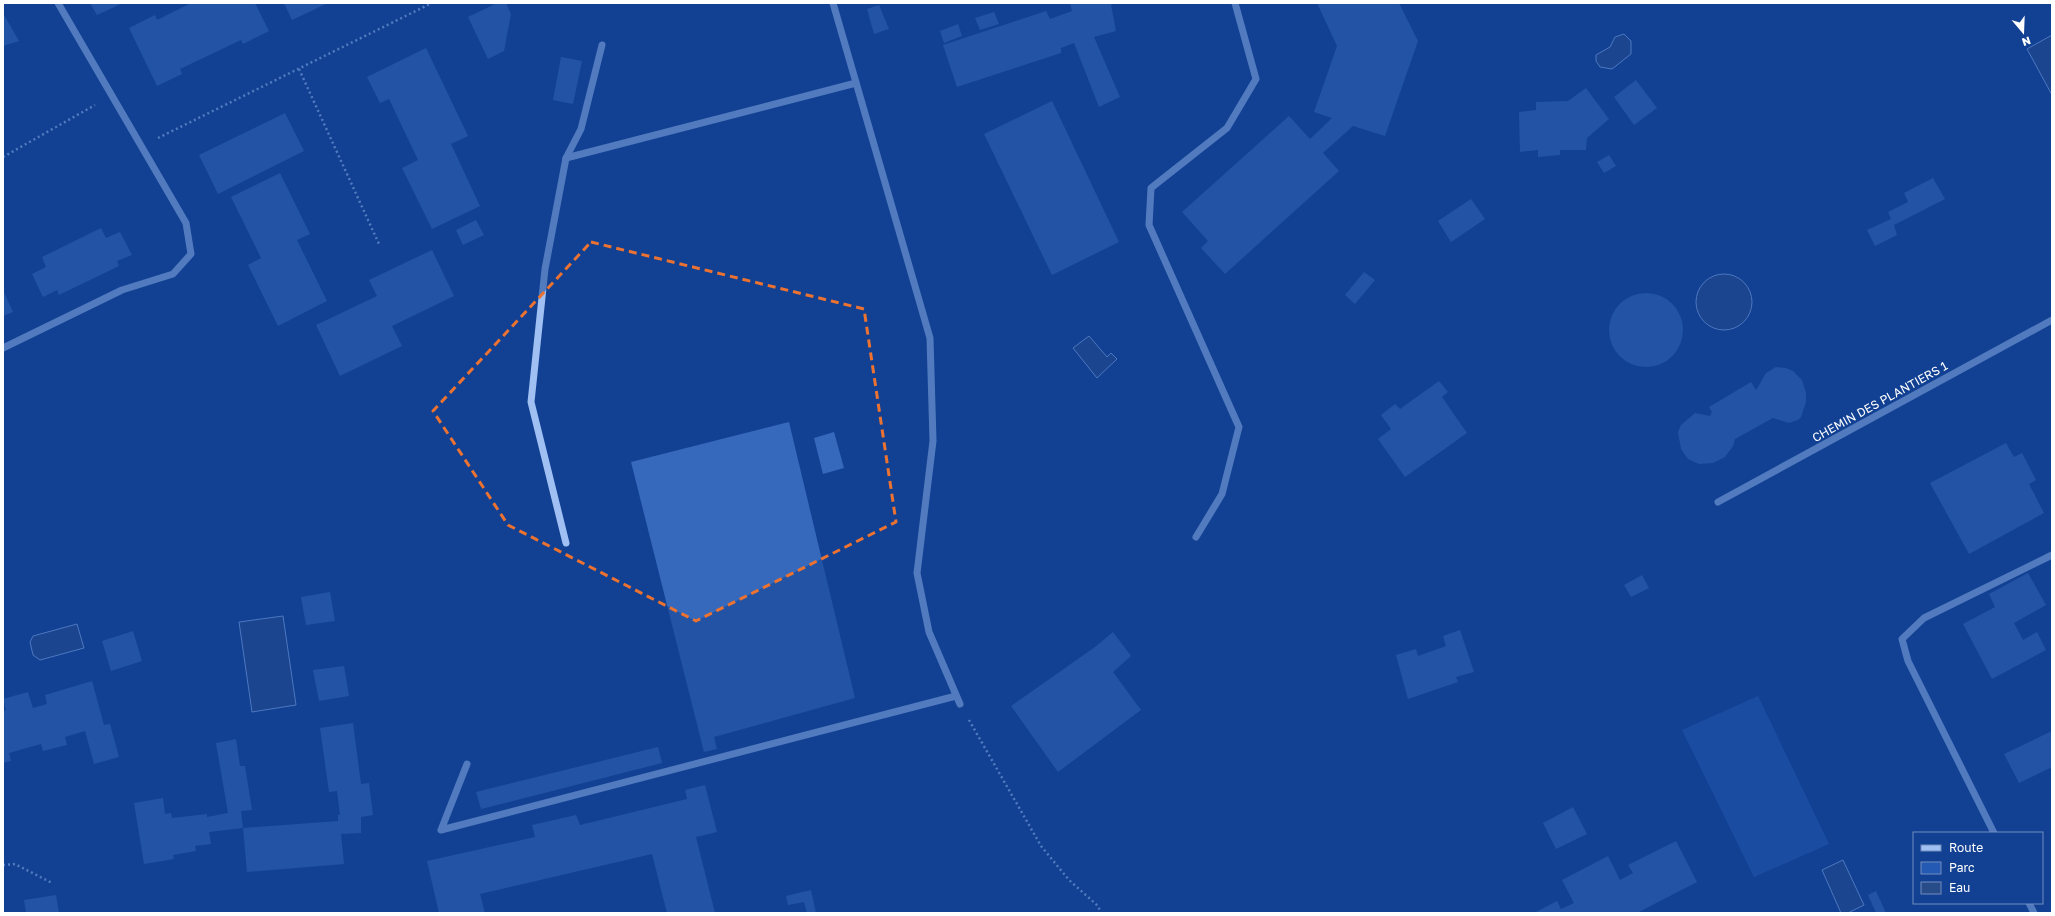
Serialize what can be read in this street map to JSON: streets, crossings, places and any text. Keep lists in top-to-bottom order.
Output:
{
  "streets": {
    "street": ["CHEMIN DES PLANTIERS 1"]
  },
  "legend": ["Route", "Parc", "Eau"],
  "north": "bottom"
}
